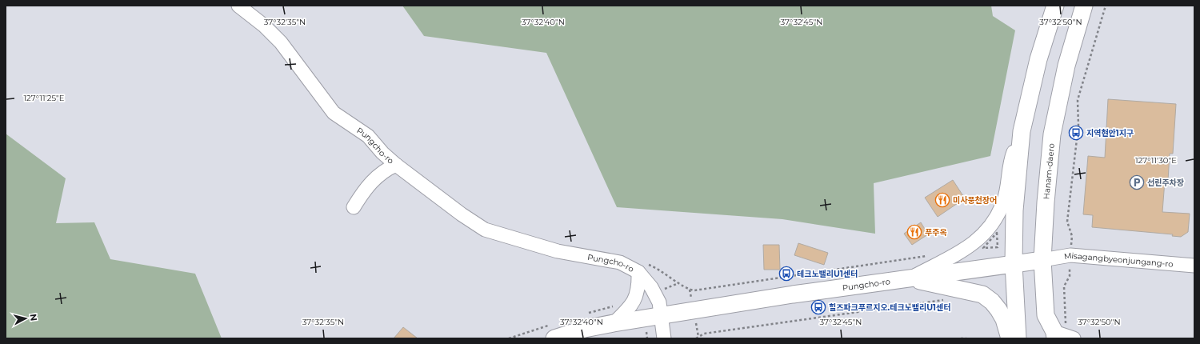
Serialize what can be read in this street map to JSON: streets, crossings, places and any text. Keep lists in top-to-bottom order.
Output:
{
  "streets": {
    "main road": ["Pungcho-ro", "Hanam-daero"],
    "street": ["Misagangbyeonjungang-ro"]
  },
  "crossings": [
    ["Pungcho-ro", "Hanam-daero"],
    ["Pungcho-ro", "Misagangbyeonjungang-ro"],
    ["Hanam-daero", "Misagangbyeonjungang-ro"]
  ],
  "places": {
    "bus stop": ["지역현안1지구", "테크노밸리U1센터", "힐즈파크푸르지오.테크노밸리U1센터"],
    "parking": ["선린주차장"],
    "restaurant": ["미사풍천장어", "푸주옥"]
  },
  "north": "right",
  "coordinates": [
    "37°32'35\"N",
    "37°32'40\"N",
    "37°32'45\"N",
    "37°32'50\"N",
    "127°11'25\"E",
    "127°11'30\"E"
  ]
}
